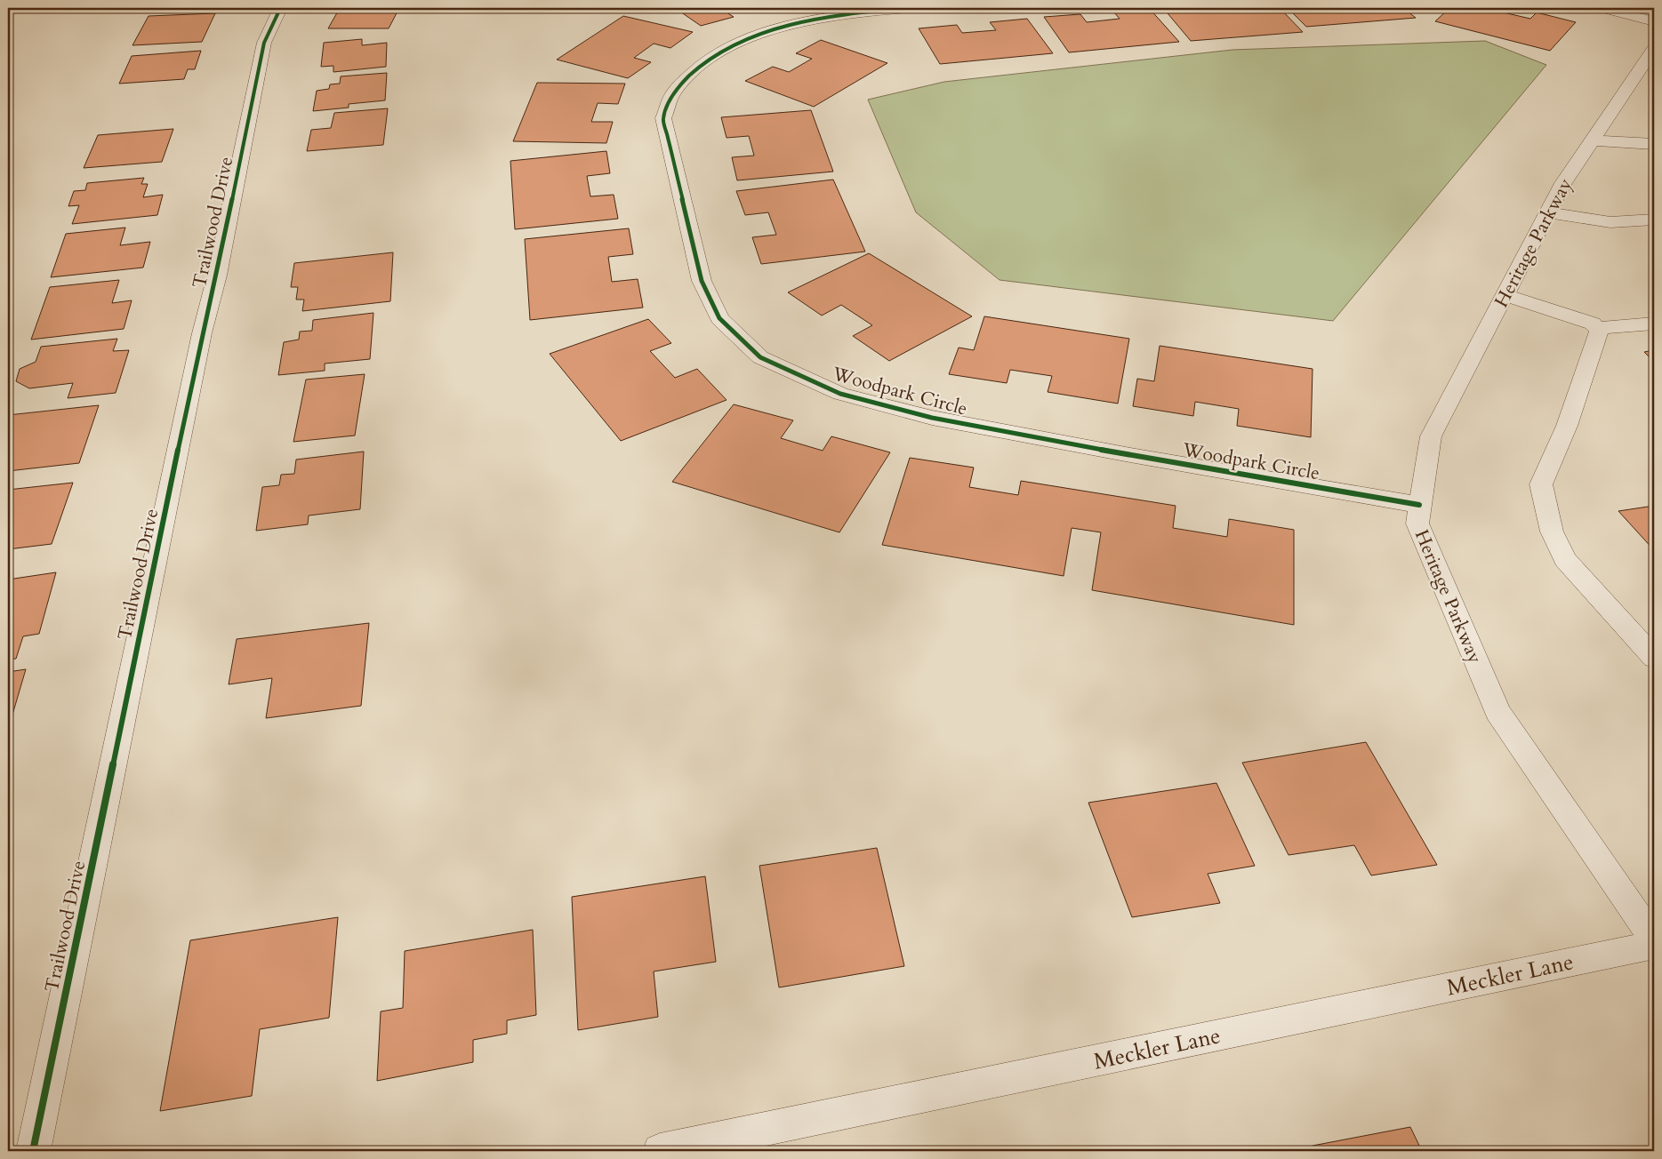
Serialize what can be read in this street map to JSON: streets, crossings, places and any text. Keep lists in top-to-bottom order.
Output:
{
  "streets": {
    "street": [
      "Trailwood Drive",
      "Heritage Parkway",
      "Woodpark Circle",
      "Meckler Lane"
    ]
  },
  "crossings": [
    ["Heritage Parkway", "Woodpark Circle"]
  ]
}
